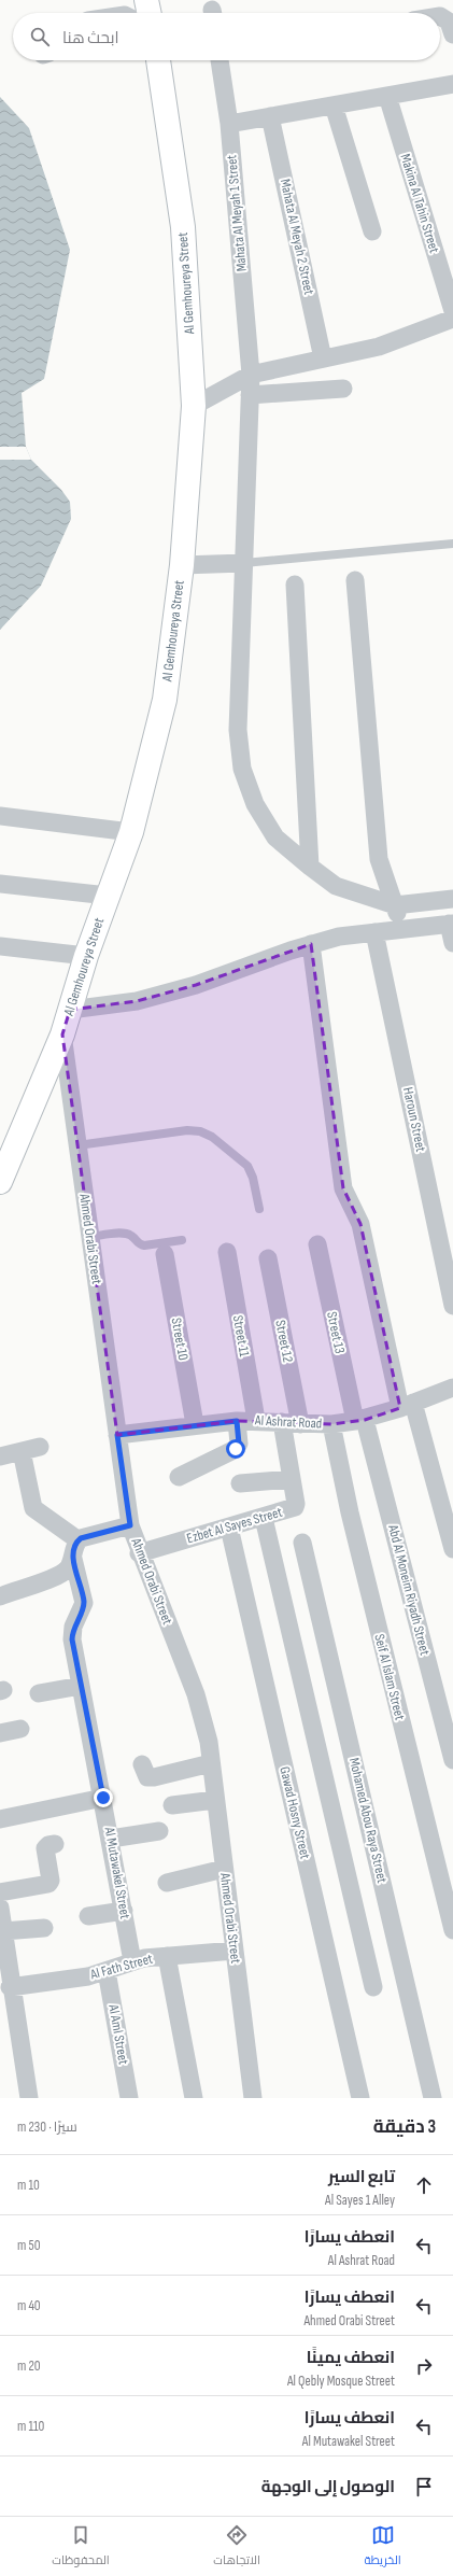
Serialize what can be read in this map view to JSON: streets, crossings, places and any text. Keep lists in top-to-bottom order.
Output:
{
  "streets": {
    "street": [
      "Makina Al Tahin Street",
      "Mahata Al Meyah 1 Street",
      "Mahata Al Meyah 2 Street",
      "Al Gemhoureya Street",
      "Haroun Street",
      "Ahmed Orabi Street",
      "Street 13",
      "Street 11",
      "Street 10",
      "Street 12",
      "Al Ashrat Road",
      "Ezbet Al Sayes Street",
      "Abd Al Moneim Riyadh Street",
      "Seif Al Islam Street",
      "Gawad Hosny Street",
      "Mohamed Abou Raya Street",
      "Al Mutawakel Street",
      "Al Fath Street",
      "Al Aml Street"
    ]
  },
  "crossings": [
    ["Al Gemhoureya Street", "Ahmed Orabi Street"],
    ["Ahmed Orabi Street", "Al Ashrat Road"],
    ["Ahmed Orabi Street", "Ezbet Al Sayes Street"],
    ["Ahmed Orabi Street", "Al Fath Street"],
    ["Street 13", "Al Ashrat Road"],
    ["Street 13", "Abd Al Moneim Riyadh Street"],
    ["Street 11", "Al Ashrat Road"],
    ["Street 10", "Al Ashrat Road"],
    ["Street 12", "Al Ashrat Road"],
    ["Al Ashrat Road", "Ezbet Al Sayes Street"],
    ["Al Ashrat Road", "Abd Al Moneim Riyadh Street"],
    ["Al Ashrat Road", "Seif Al Islam Street"],
    ["Ezbet Al Sayes Street", "Gawad Hosny Street"],
    ["Al Mutawakel Street", "Al Fath Street"],
    ["Al Fath Street", "Al Aml Street"]
  ],
  "page": {
    "search": "ابحث هنا",
    "heading": ["3 دقيقة", "سيرًا · 230 m"],
    "list": [
      ["تابع السير", "Al Sayes 1 Alley", "10 m"],
      ["انعطف يسارًا", "Al Ashrat Road", "50 m"],
      ["انعطف يسارًا", "Ahmed Orabi Street", "40 m"],
      ["انعطف يمينًا", "Al Qebly Mosque Street", "20 m"],
      ["انعطف يسارًا", "Al Mutawakel Street", "110 m"],
      "الوصول إلى الوجهة"
    ],
    "nav": ["الخريطة", "الاتجاهات", "المحفوظات"]
  }
}
